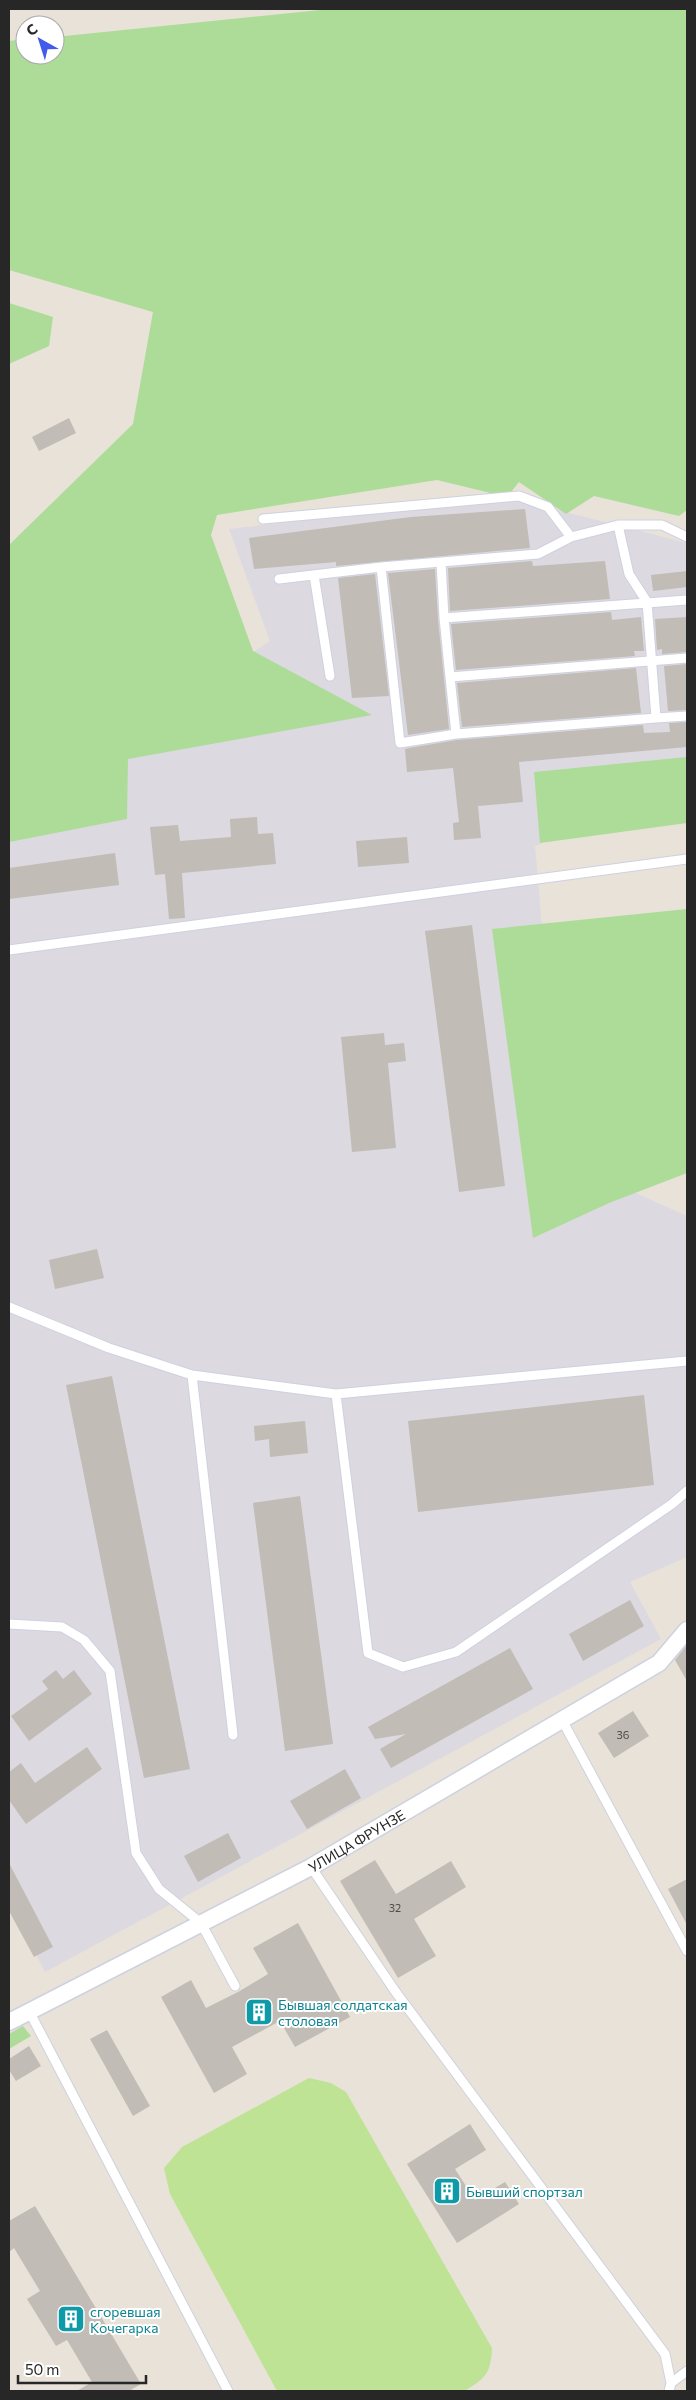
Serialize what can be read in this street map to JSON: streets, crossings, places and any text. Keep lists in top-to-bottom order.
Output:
{
  "streets": {
    "street": ["УЛИЦА ФРУНЗЕ"]
  },
  "places": {
    "building": ["Бывшая солдатская столовая", "Бывший спортзал", "сгоревшая Кочегарка"]
  },
  "house_numbers": ["36", "32"],
  "scale_bar": "50 m",
  "north": "top left"
}
